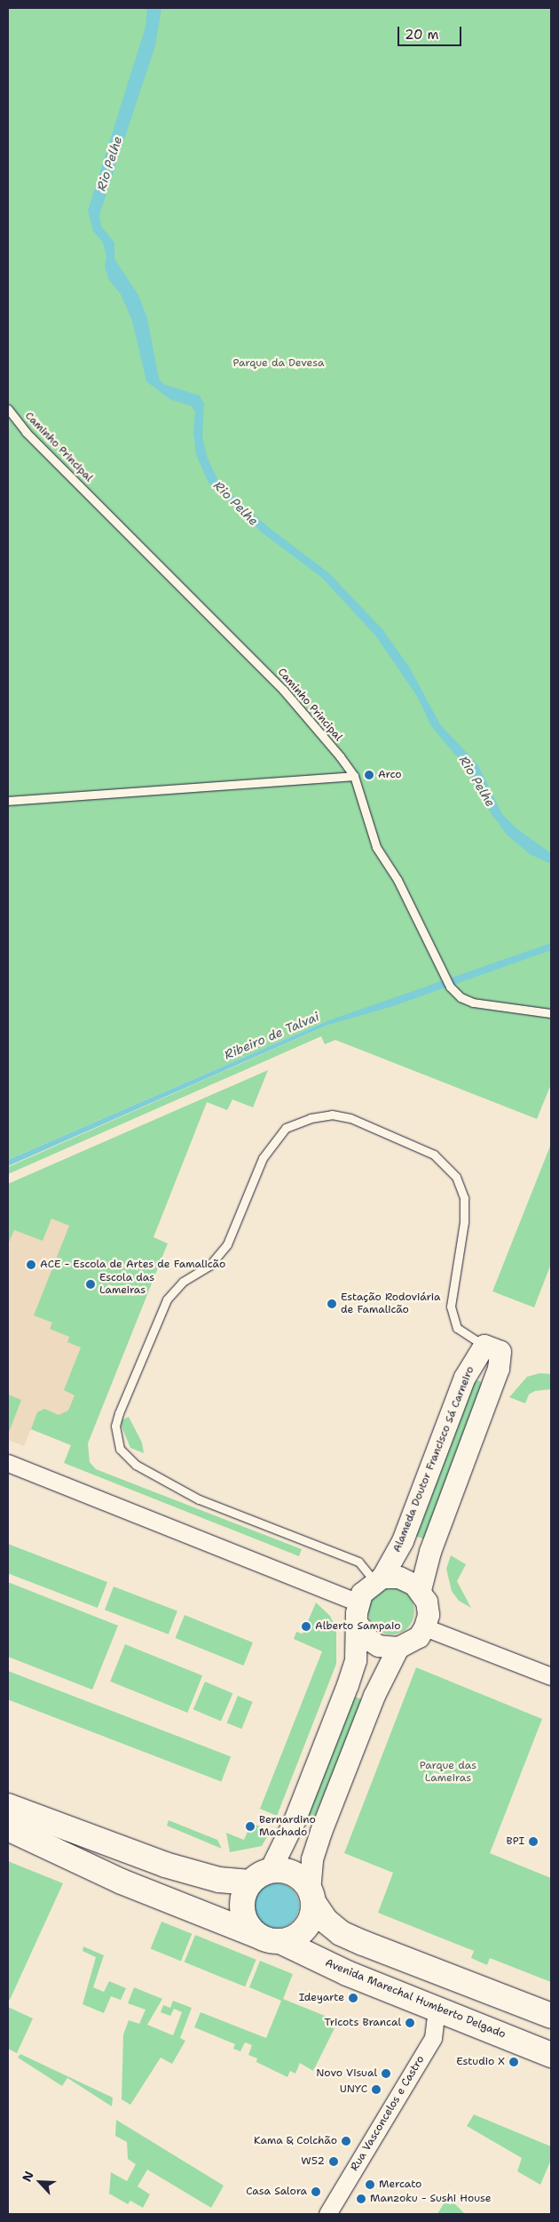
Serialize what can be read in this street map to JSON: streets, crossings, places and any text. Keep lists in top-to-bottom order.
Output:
{
  "streets": {
    "main road": ["Avenida Marechal Humberto Delgado"],
    "street": ["Alameda Doutor Francisco Sá Carneiro", "Rua Vasconcelos e Castro"],
    "lane": ["Caminho Principal"]
  },
  "crossings": [
    ["Avenida Marechal Humberto Delgado", "Rua Vasconcelos e Castro"]
  ],
  "water": ["Rio Pelhe", "Ribeiro de Talvai"],
  "parks": ["Parque da Devesa", "Parque das Lameiras"],
  "places": [
    "Arco",
    "ACE - Escola de Artes de Famalicão",
    "Escola das Lameiras",
    "Estação Rodoviária de Famalicão",
    "Alberto Sampaio",
    "Bernardino Machado",
    "BPI",
    "Ideyarte",
    "Tricots Brancal",
    "Estudio X",
    "Novo Visual",
    "UNYC",
    "Kama & Colchão",
    "W52",
    "Mercato",
    "Casa Salora",
    "Manzoku - Sushi House"
  ],
  "scale_bar": "20 m",
  "north": "top left"
}
